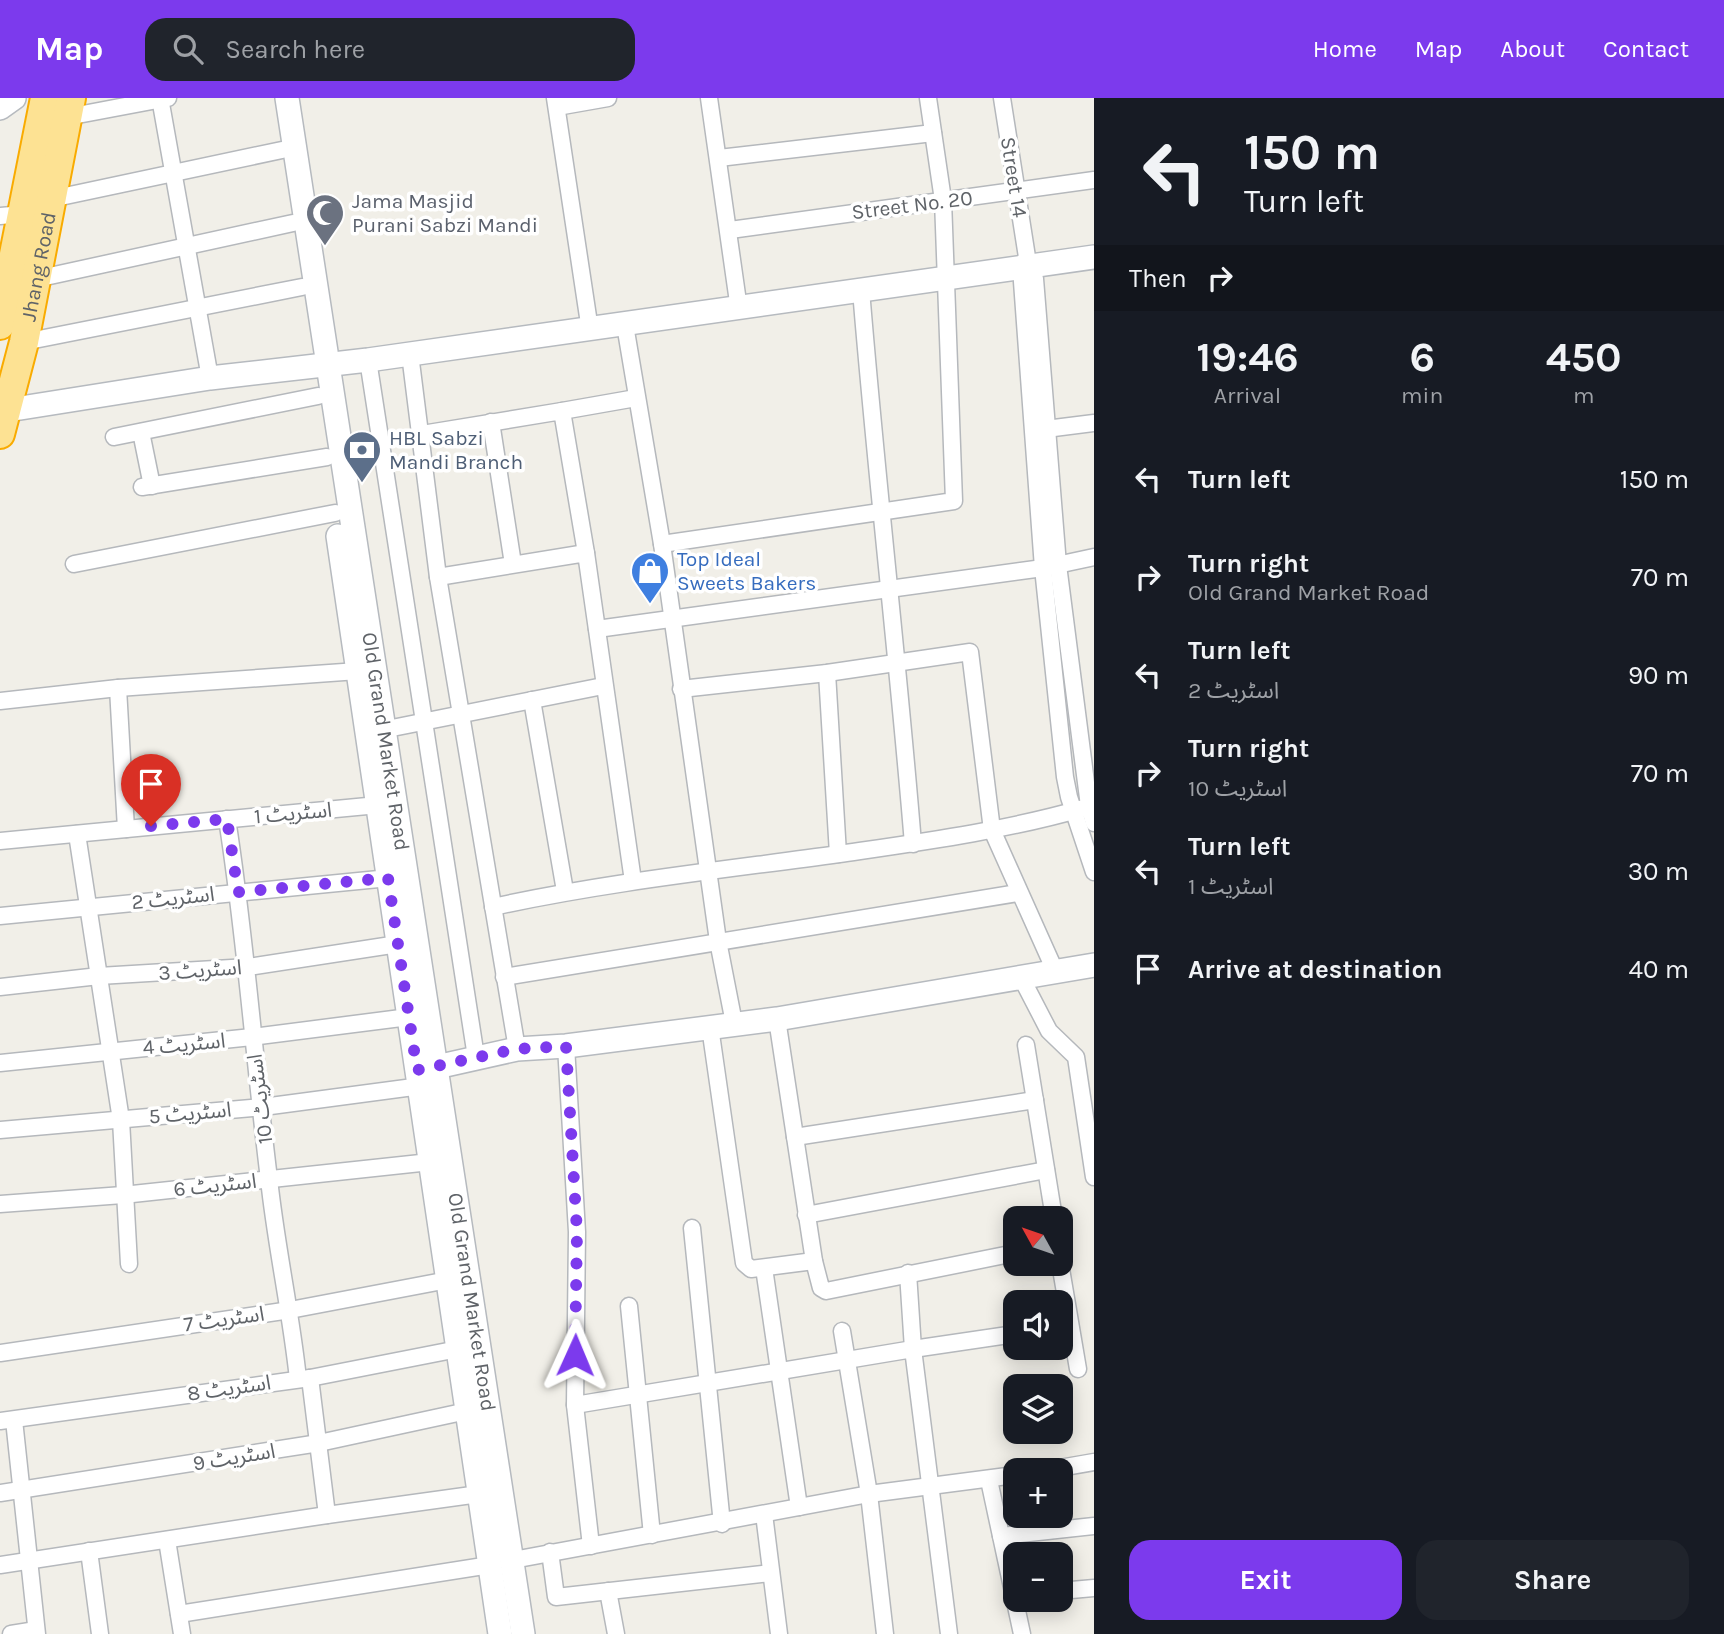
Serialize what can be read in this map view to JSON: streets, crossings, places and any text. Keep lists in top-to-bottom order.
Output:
{
  "streets": {
    "highway": ["Jhang Road"],
    "street": [
      "Street 14",
      "Street No. 20",
      "Old Grand Market Road",
      "اسٹریٹ 1",
      "اسٹریٹ 2",
      "اسٹریٹ 3",
      "اسٹریٹ 4",
      "اسٹریٹ 10",
      "اسٹریٹ 5",
      "اسٹریٹ 6",
      "اسٹریٹ 7",
      "اسٹریٹ 8",
      "اسٹریٹ 9"
    ]
  },
  "crossings": [
    ["Street 14", "Street No. 20"],
    ["Old Grand Market Road", "اسٹریٹ 1"],
    ["Old Grand Market Road", "اسٹریٹ 2"],
    ["Old Grand Market Road", "اسٹریٹ 3"],
    ["Old Grand Market Road", "اسٹریٹ 4"],
    ["Old Grand Market Road", "اسٹریٹ 5"],
    ["Old Grand Market Road", "اسٹریٹ 6"],
    ["Old Grand Market Road", "اسٹریٹ 7"],
    ["Old Grand Market Road", "اسٹریٹ 8"],
    ["Old Grand Market Road", "اسٹریٹ 9"],
    ["اسٹریٹ 1", "اسٹریٹ 10"],
    ["اسٹریٹ 2", "اسٹریٹ 10"],
    ["اسٹریٹ 3", "اسٹریٹ 10"],
    ["اسٹریٹ 4", "اسٹریٹ 10"],
    ["اسٹریٹ 10", "اسٹریٹ 5"],
    ["اسٹریٹ 10", "اسٹریٹ 6"],
    ["اسٹریٹ 10", "اسٹریٹ 7"],
    ["اسٹریٹ 10", "اسٹریٹ 8"],
    ["اسٹریٹ 10", "اسٹریٹ 9"]
  ],
  "places": {
    "mosque": ["Jama Masjid Purani Sabzi Mandi"],
    "bank": ["HBL Sabzi Mandi Branch"],
    "shop": ["Top Ideal Sweets Bakers"]
  },
  "north": "top left",
  "page": {
    "header": "Map",
    "search": "Search here",
    "nav": [
      "Home",
      "Map",
      "About",
      "Contact"
    ],
    "turn": ["150 m", "Turn left"],
    "then": "Then",
    "eta": [
      "19:46",
      "Arrival",
      "6",
      "min",
      "450",
      "m"
    ],
    "list": [
      {
        "name": "Turn left",
        "value": "150 m"
      },
      {
        "name": "Turn right",
        "note": "Old Grand Market Road",
        "value": "70 m"
      },
      {
        "name": "Turn left",
        "note": "اسٹریٹ 2",
        "value": "90 m"
      },
      {
        "name": "Turn right",
        "note": "اسٹریٹ 10",
        "value": "70 m"
      },
      {
        "name": "Turn left",
        "note": "اسٹریٹ 1",
        "value": "30 m"
      },
      {
        "name": "Arrive at destination",
        "value": "40 m"
      }
    ],
    "map_buttons": ["+", "−"],
    "buttons": ["Exit", "Share"]
  }
}
